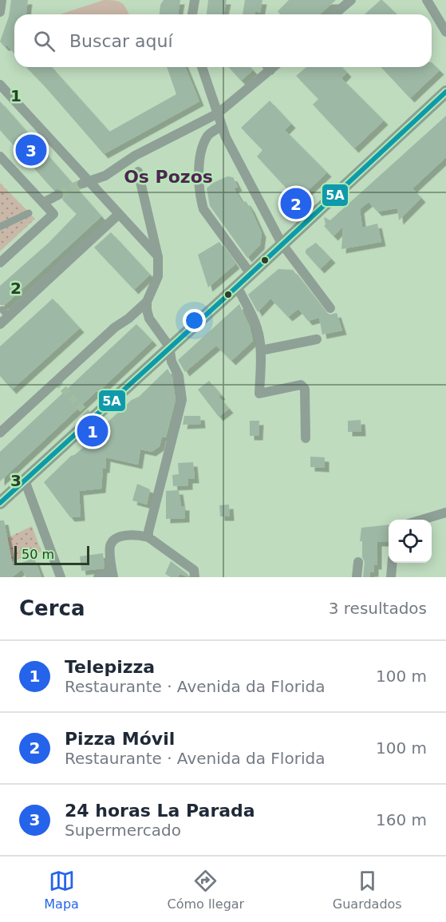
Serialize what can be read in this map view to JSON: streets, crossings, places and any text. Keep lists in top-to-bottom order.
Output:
{
  "districts": ["Os Pozos"],
  "lines": ["transit line 5A"],
  "scale_bar": "50 m",
  "page": {
    "search": "Buscar aquí",
    "pins": ["3", "2", "1"],
    "scale": "50 m",
    "heading": ["Cerca", "3 resultados"],
    "list": [
      {
        "mark": "1",
        "name": "Telepizza",
        "note": "Restaurante · Avenida da Florida",
        "value": "100 m"
      },
      {
        "mark": "2",
        "name": "Pizza Móvil",
        "note": "Restaurante · Avenida da Florida",
        "value": "100 m"
      },
      {
        "mark": "3",
        "name": "24 horas La Parada",
        "note": "Supermercado",
        "value": "160 m"
      }
    ],
    "nav": ["Mapa", "Cómo llegar", "Guardados"]
  },
  "grid": {
    "rows": ["1", "2", "3"]
  }
}
